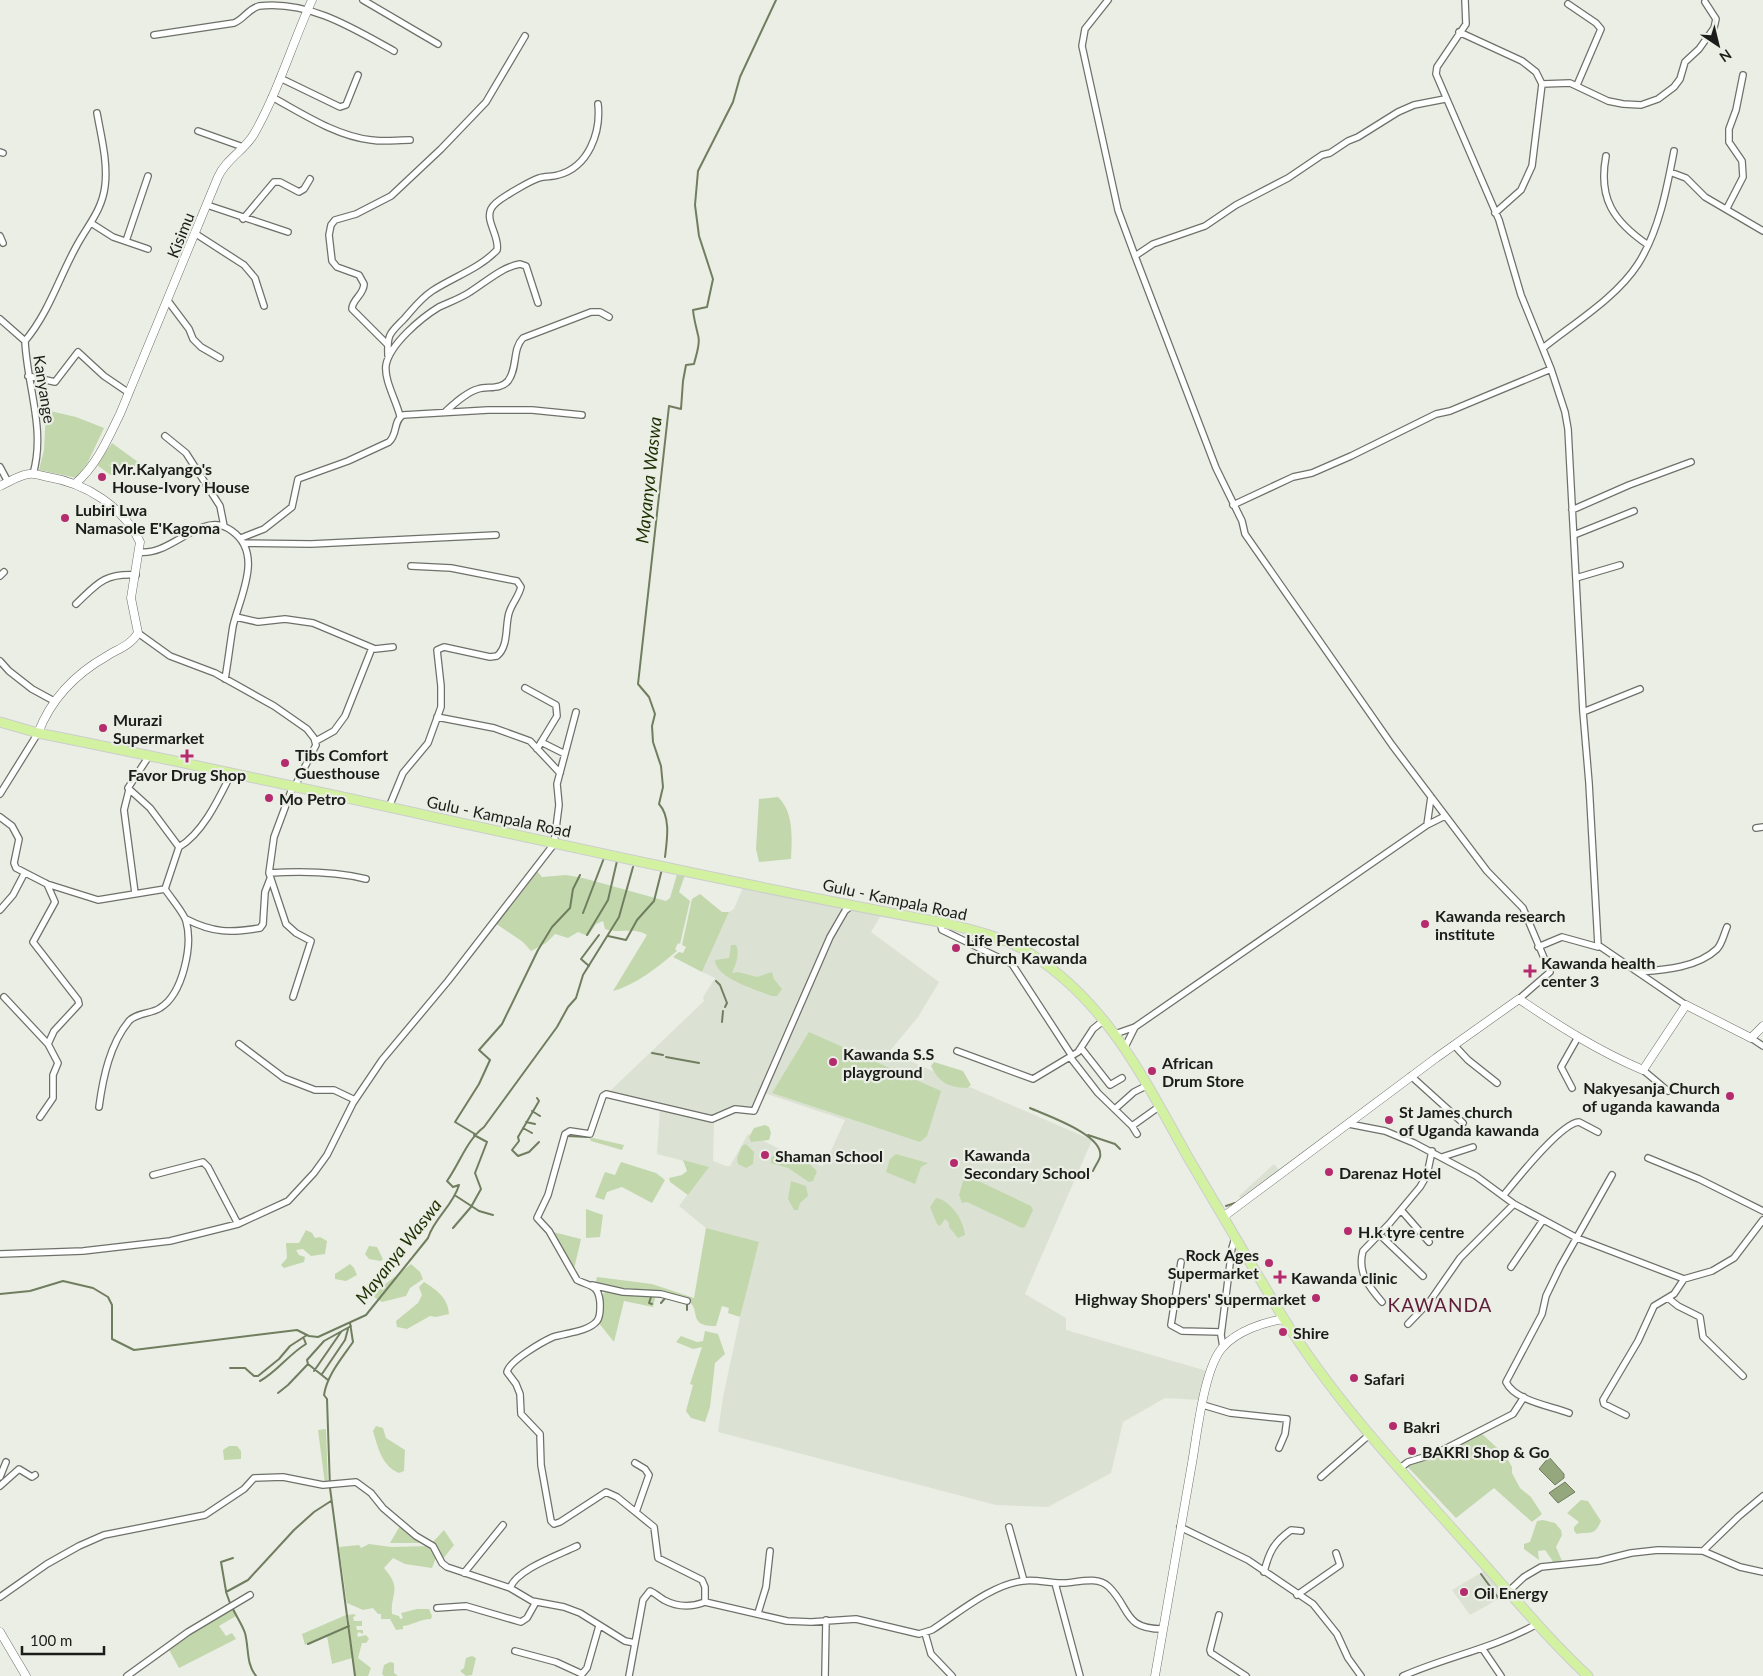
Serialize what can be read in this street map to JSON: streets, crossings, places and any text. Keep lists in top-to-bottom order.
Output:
{
  "streets": {
    "main road": ["Gulu - Kampala Road"],
    "street": ["Kisimu", "Kanyange"]
  },
  "districts": ["KAWANDA"],
  "water": ["Mayanya Waswa"],
  "places": {
    "other": [
      "Mr.Kalyango's House-Ivory House",
      "Lubiri Lwa Namasole E'Kagoma",
      "Murazi Supermarket",
      "Tibs Comfort Guesthouse",
      "Mo Petro",
      "Kawanda research institute",
      "Life Pentecostal Church Kawanda",
      "Kawanda S.S playground",
      "African Drum Store",
      "Nakyesanja Church of uganda kawanda",
      "St James church of Uganda kawanda",
      "Shaman School",
      "Kawanda Secondary School",
      "Darenaz Hotel",
      "H.k tyre centre",
      "Rock Ages Supermarket",
      "Highway Shoppers' Supermarket",
      "Shire",
      "Safari",
      "Bakri",
      "BAKRI Shop & Go",
      "Oil Energy"
    ],
    "health": ["Favor Drug Shop", "Kawanda health center 3", "Kawanda clinic"]
  },
  "scale_bar": "100 m",
  "north": "bottom right"
}
